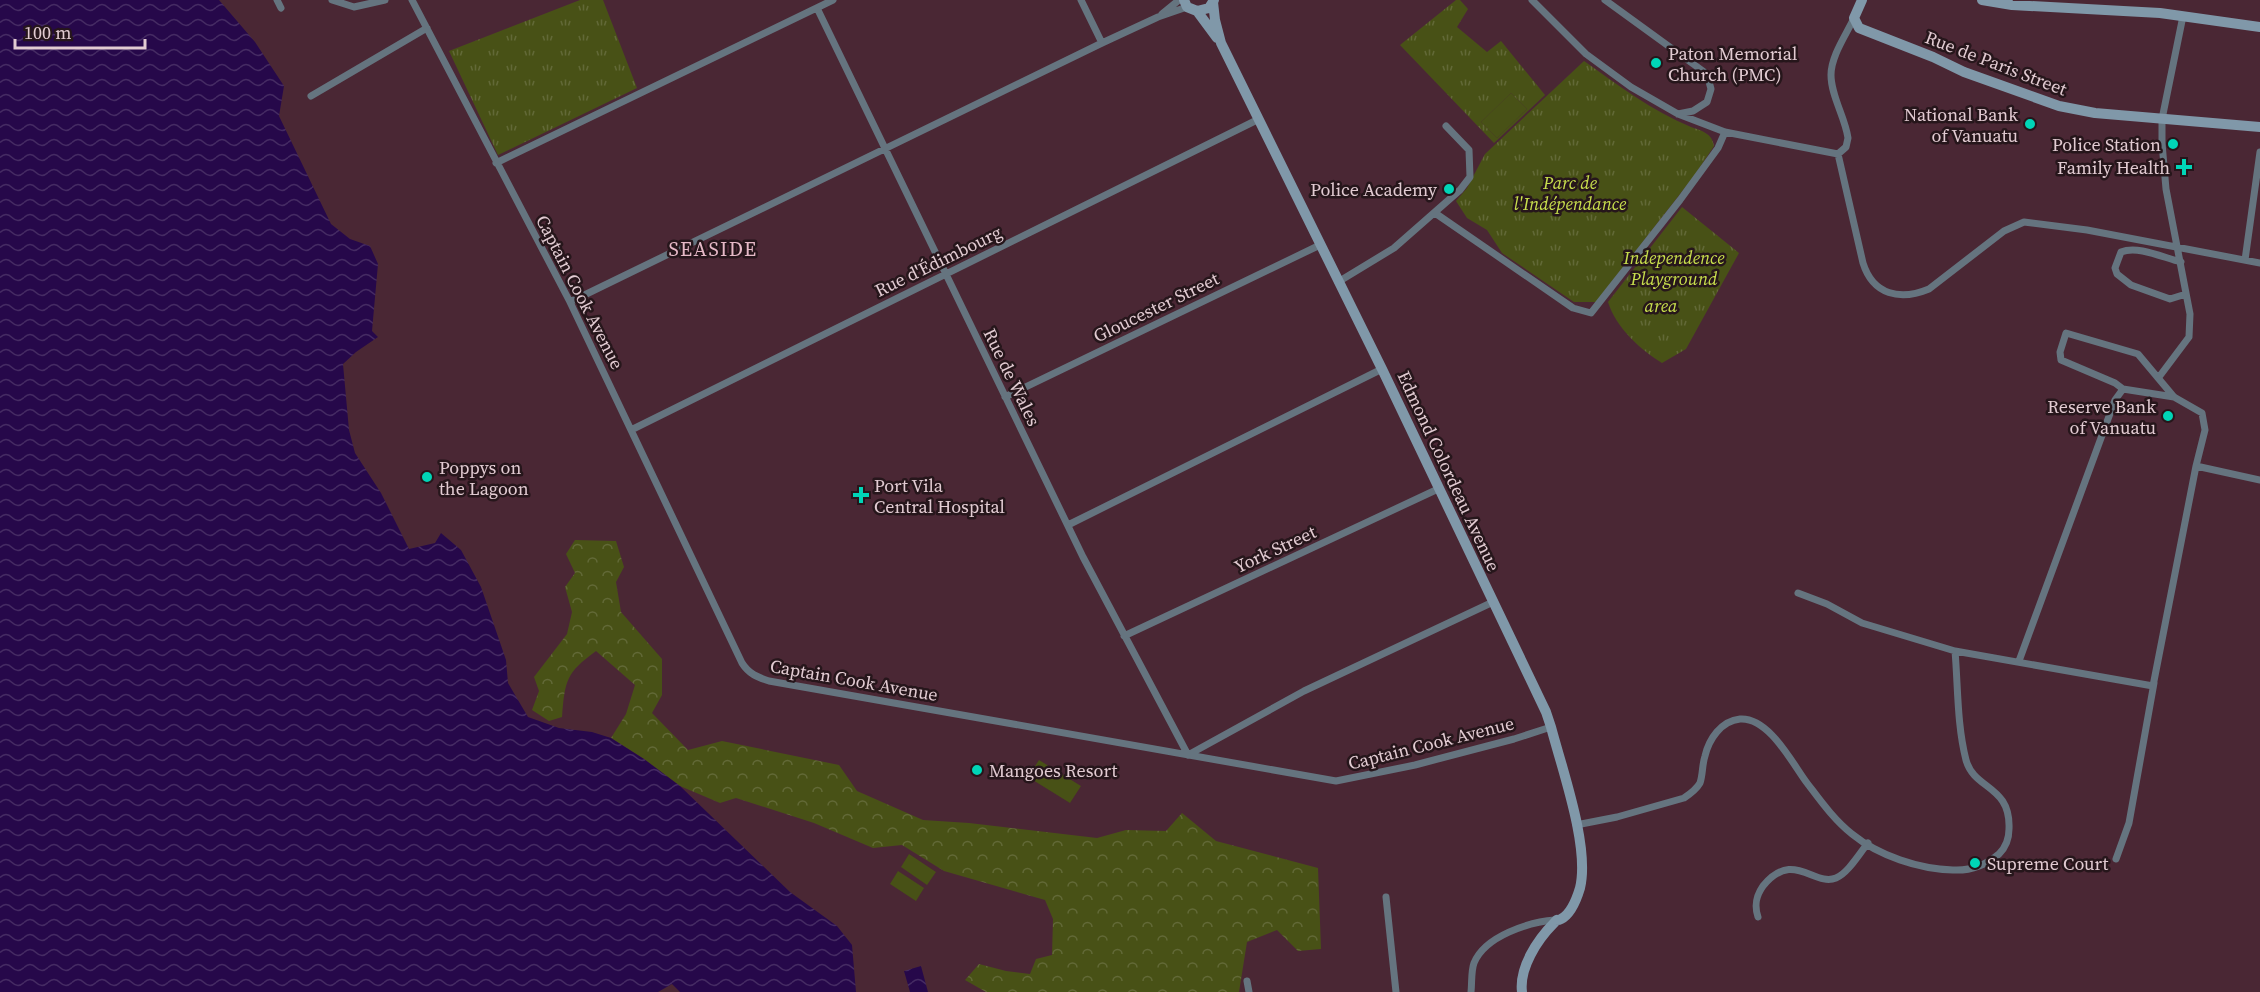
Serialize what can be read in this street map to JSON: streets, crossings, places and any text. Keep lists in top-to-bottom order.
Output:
{
  "streets": {
    "street": [
      "Rue de Paris Street",
      "Rue d'Édimbourg",
      "Captain Cook Avenue",
      "Gloucester Street",
      "Rue de Wales",
      "Edmond Colordeau Avenue",
      "York Street"
    ]
  },
  "crossings": [
    ["Rue d'Édimbourg", "Captain Cook Avenue"],
    ["Rue d'Édimbourg", "Rue de Wales"],
    ["Rue d'Édimbourg", "Edmond Colordeau Avenue"],
    ["Captain Cook Avenue", "Rue de Wales"],
    ["Captain Cook Avenue", "Edmond Colordeau Avenue"],
    ["Gloucester Street", "Rue de Wales"],
    ["Gloucester Street", "Edmond Colordeau Avenue"],
    ["Rue de Wales", "York Street"],
    ["Edmond Colordeau Avenue", "York Street"]
  ],
  "districts": ["SEASIDE"],
  "parks": ["Parc de l'Indépendance", "Independence Playground", "area"],
  "places": {
    "other": [
      "Paton Memorial Church (PMC)",
      "National Bank of Vanuatu",
      "Police Station",
      "Police Academy",
      "Reserve Bank of Vanuatu",
      "Poppys on the Lagoon",
      "Mangoes Resort",
      "Supreme Court"
    ],
    "health": ["Family Health", "Port Vila Central Hospital"]
  },
  "scale_bar": "100 m"
}
